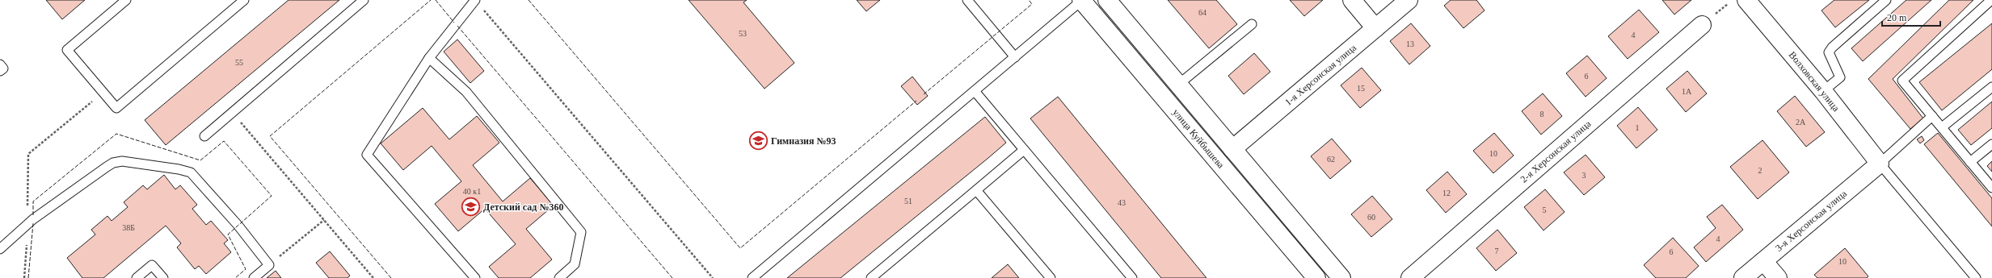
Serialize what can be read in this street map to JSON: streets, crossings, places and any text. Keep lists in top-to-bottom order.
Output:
{
  "streets": {
    "street": [
      "1-я Херсонская улица",
      "Волховская улица",
      "улица Куйбышева",
      "2-я Херсонская улица",
      "3-я Херсонская улица"
    ]
  },
  "crossings": [
    ["1-я Херсонская улица", "улица Куйбышева"],
    ["Волховская улица", "3-я Херсонская улица"]
  ],
  "places": {
    "school or university": ["Гимназия №93", "Детский сад №360"]
  },
  "house_numbers": [
    "64",
    "53",
    "4",
    "13",
    "55",
    "6",
    "15",
    "1А",
    "8",
    "2А",
    "1",
    "10",
    "62",
    "2",
    "3",
    "40 к1",
    "12",
    "51",
    "43",
    "5",
    "60",
    "38Б",
    "4",
    "7",
    "6",
    "10"
  ],
  "scale_bar": "20 m"
}
